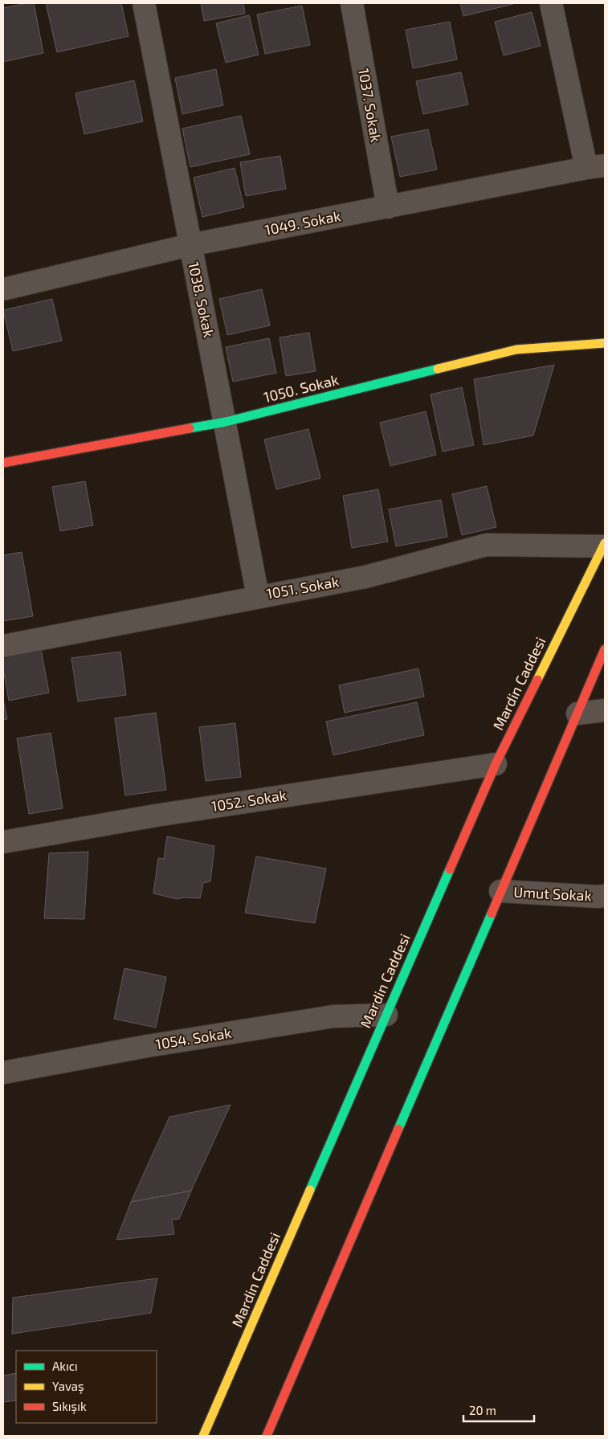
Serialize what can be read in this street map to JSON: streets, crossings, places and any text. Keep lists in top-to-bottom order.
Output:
{
  "streets": {
    "main road": ["1050. Sokak", "Mardin Caddesi"],
    "street": [
      "1037. Sokak",
      "1049. Sokak",
      "1038. Sokak",
      "1051. Sokak",
      "1052. Sokak",
      "Umut Sokak",
      "1054. Sokak"
    ]
  },
  "crossings": [
    ["1037. Sokak", "1049. Sokak"],
    ["1049. Sokak", "1038. Sokak"],
    ["1038. Sokak", "1050. Sokak"],
    ["1038. Sokak", "1051. Sokak"],
    ["1051. Sokak", "Mardin Caddesi"],
    ["Mardin Caddesi", "1052. Sokak"],
    ["Mardin Caddesi", "1054. Sokak"]
  ],
  "legend": ["Akıcı", "Yavaş", "Sıkışık"],
  "scale_bar": "20 m"
}
